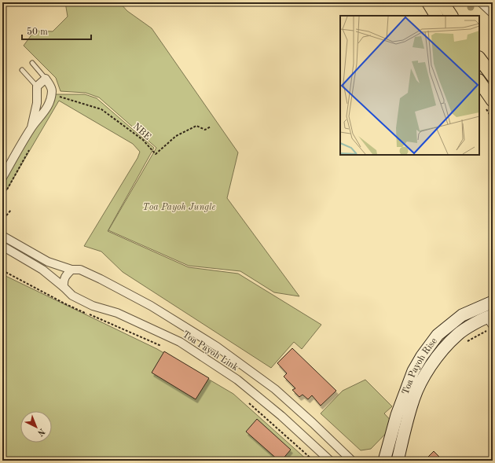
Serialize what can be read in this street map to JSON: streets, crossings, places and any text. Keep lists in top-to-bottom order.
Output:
{
  "streets": {
    "main road": ["Toa Payoh Rise"],
    "street": ["Toa Payoh Link"],
    "path": ["NBE"]
  },
  "parks": ["Toa Payoh Jungle"],
  "scale_bar": "50 m",
  "north": "bottom right"
}
